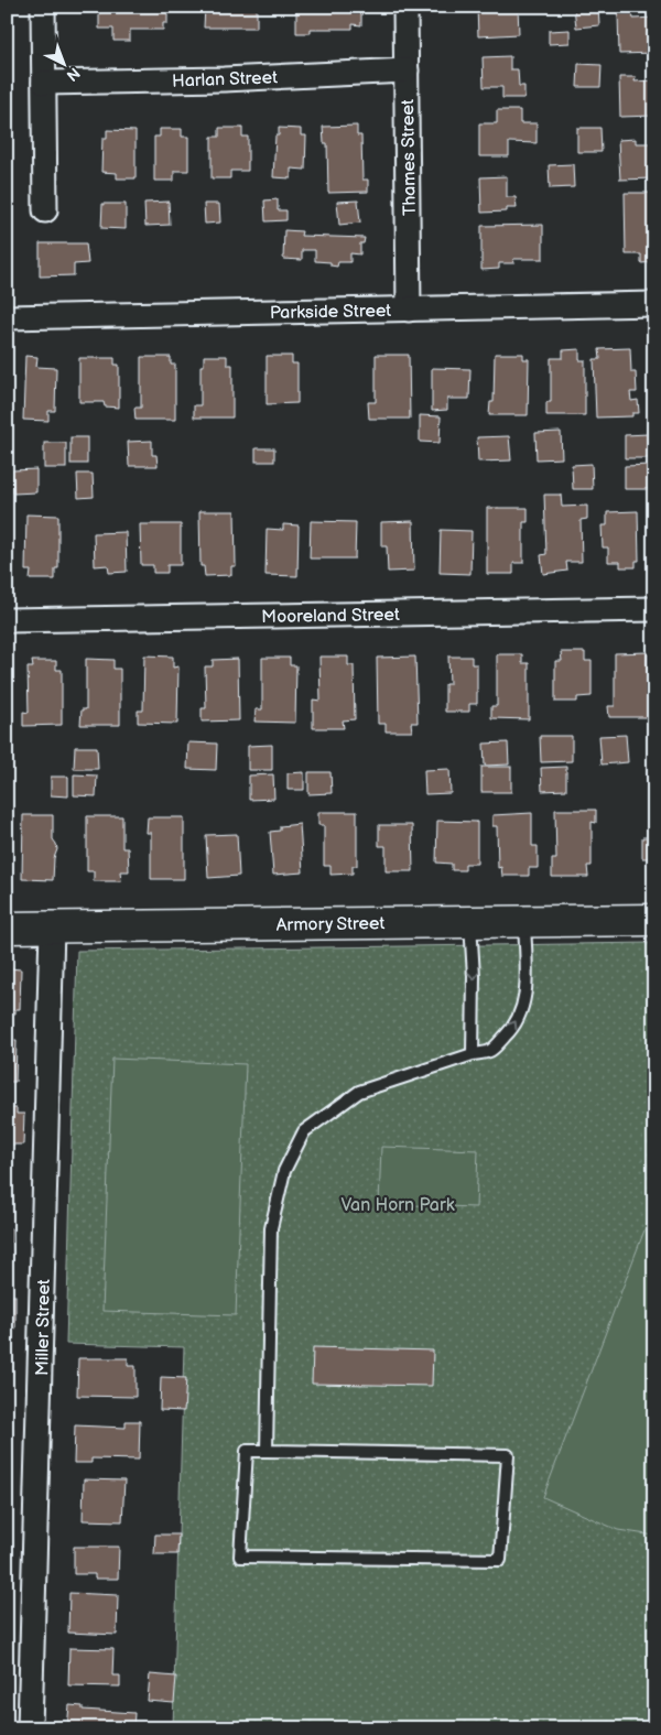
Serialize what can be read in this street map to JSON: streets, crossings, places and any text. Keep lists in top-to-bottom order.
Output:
{
  "streets": {
    "main road": ["Armory Street"],
    "street": [
      "Harlan Street",
      "Thames Street",
      "Parkside Street",
      "Mooreland Street",
      "Miller Street"
    ]
  },
  "crossings": [
    ["Harlan Street", "Thames Street"],
    ["Thames Street", "Parkside Street"],
    ["Armory Street", "Miller Street"]
  ],
  "parks": ["Van Horn Park"],
  "north": "bottom right"
}
